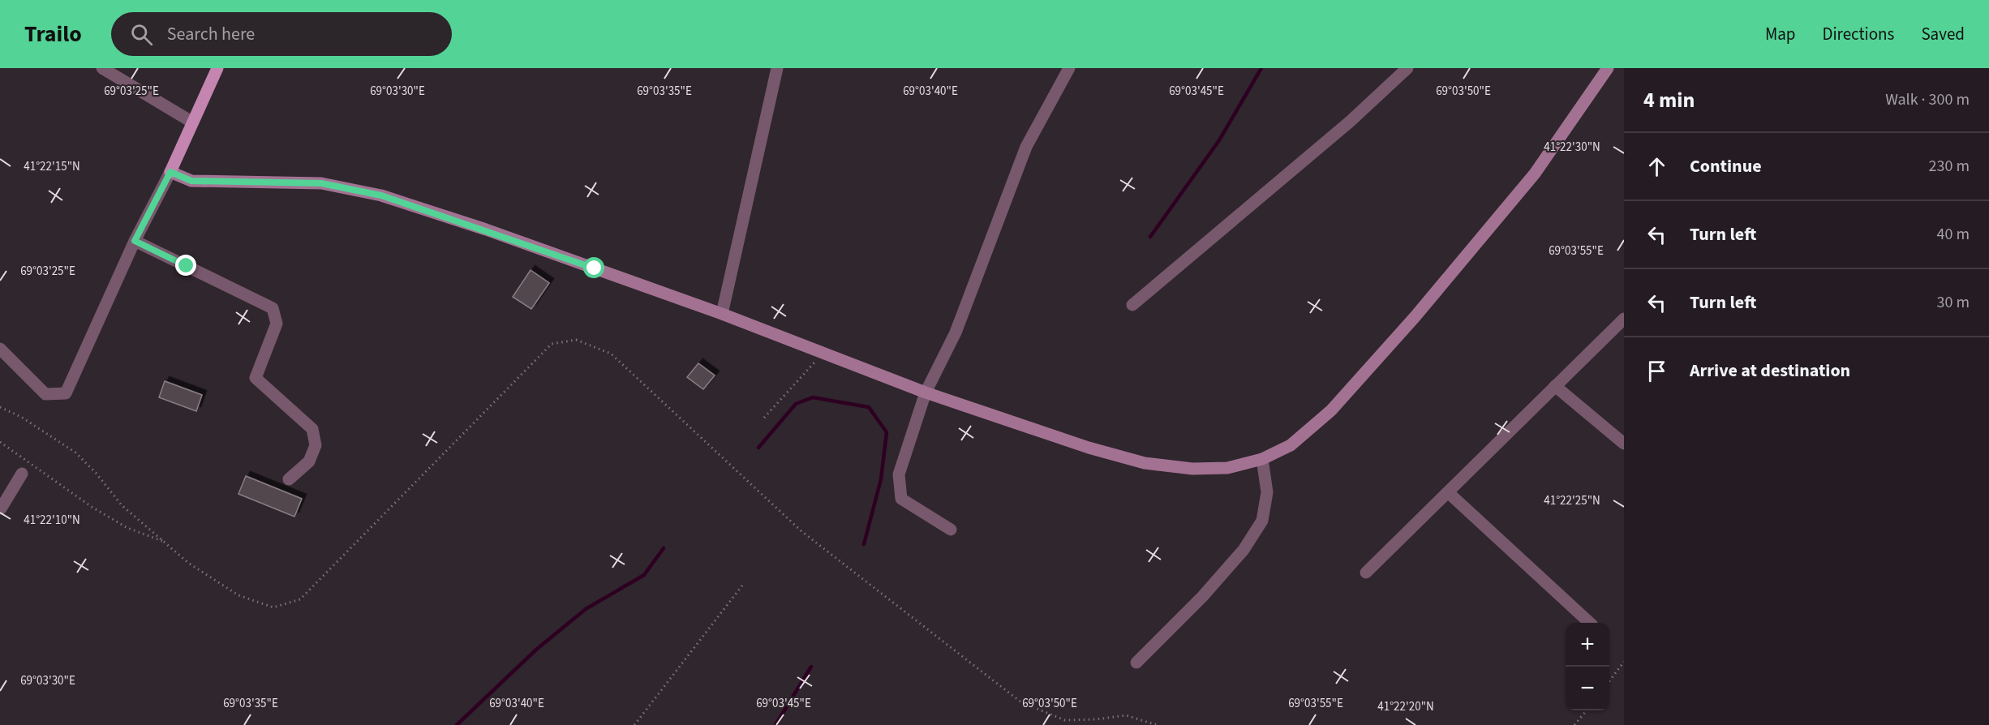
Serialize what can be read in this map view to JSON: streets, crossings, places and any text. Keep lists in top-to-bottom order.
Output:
{
  "page": {
    "header": "Trailo",
    "search": "Search here",
    "nav": ["Map", "Directions", "Saved"],
    "heading": ["4 min", "Walk · 300 m"],
    "list": [
      ["Continue", "230 m"],
      ["Turn left", "40 m"],
      ["Turn left", "30 m"],
      "Arrive at destination"
    ],
    "map_buttons": ["+", "−"]
  },
  "coordinates": [
    "69°03'30\"E",
    "69°03'25\"E",
    "69°03'35\"E",
    "69°03'40\"E",
    "69°03'45\"E",
    "69°03'50\"E",
    "41°22'30\"N",
    "41°22'15\"N",
    "69°03'55\"E",
    "41°22'25\"N",
    "41°22'10\"N",
    "41°22'20\"N"
  ]
}
